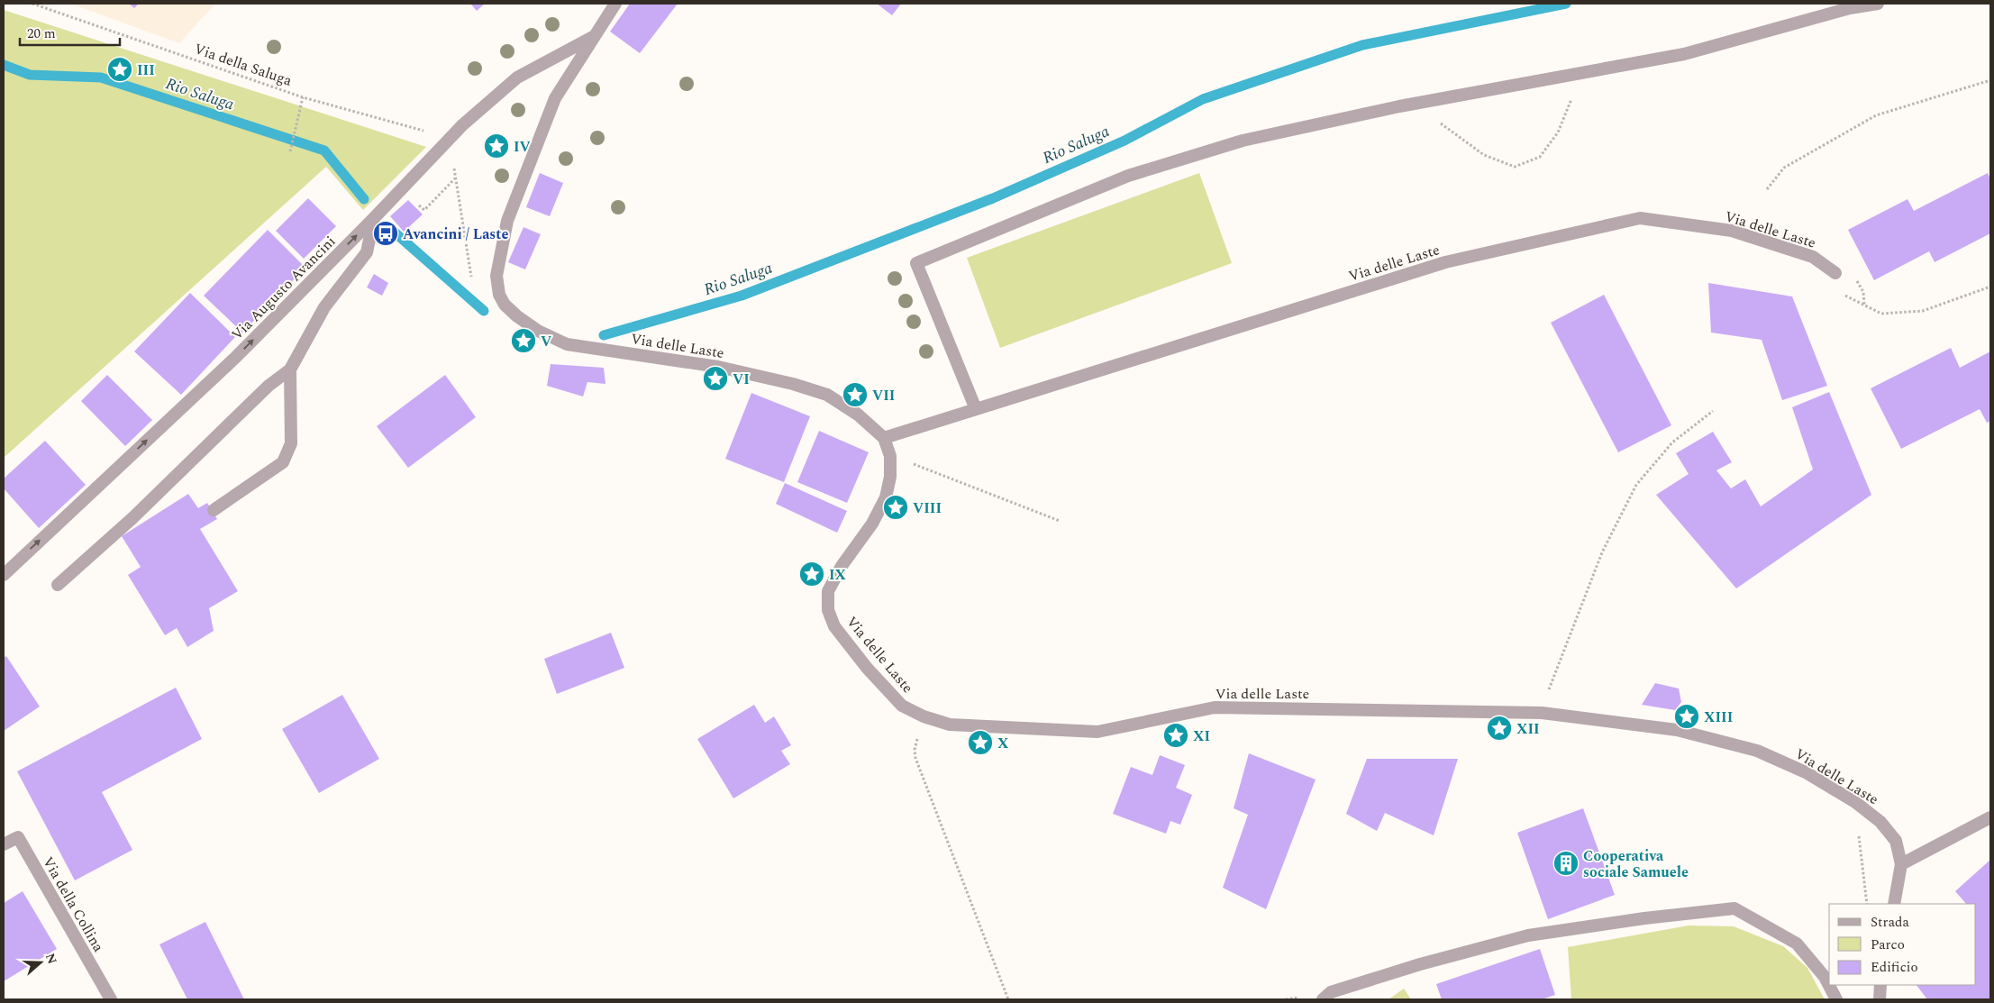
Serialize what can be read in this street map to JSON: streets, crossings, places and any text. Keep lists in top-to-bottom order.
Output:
{
  "streets": {
    "street": ["Via delle Laste", "Via Augusto Avancini", "Via della Collina"],
    "path": ["Via della Saluga"]
  },
  "crossings": [
    ["Via della Saluga", "Via Augusto Avancini"],
    ["Via delle Laste", "Via Augusto Avancini"]
  ],
  "water": ["Rio Saluga"],
  "places": {
    "place": [
      "III",
      "IV",
      "V",
      "VI",
      "VII",
      "VIII",
      "IX",
      "XIII",
      "XII",
      "XI",
      "X"
    ],
    "bus stop": ["Avancini / Laste"],
    "building": ["Cooperativa sociale Samuele"]
  },
  "legend": ["Strada", "Parco", "Edificio"],
  "scale_bar": "20 m",
  "north": "right"
}
